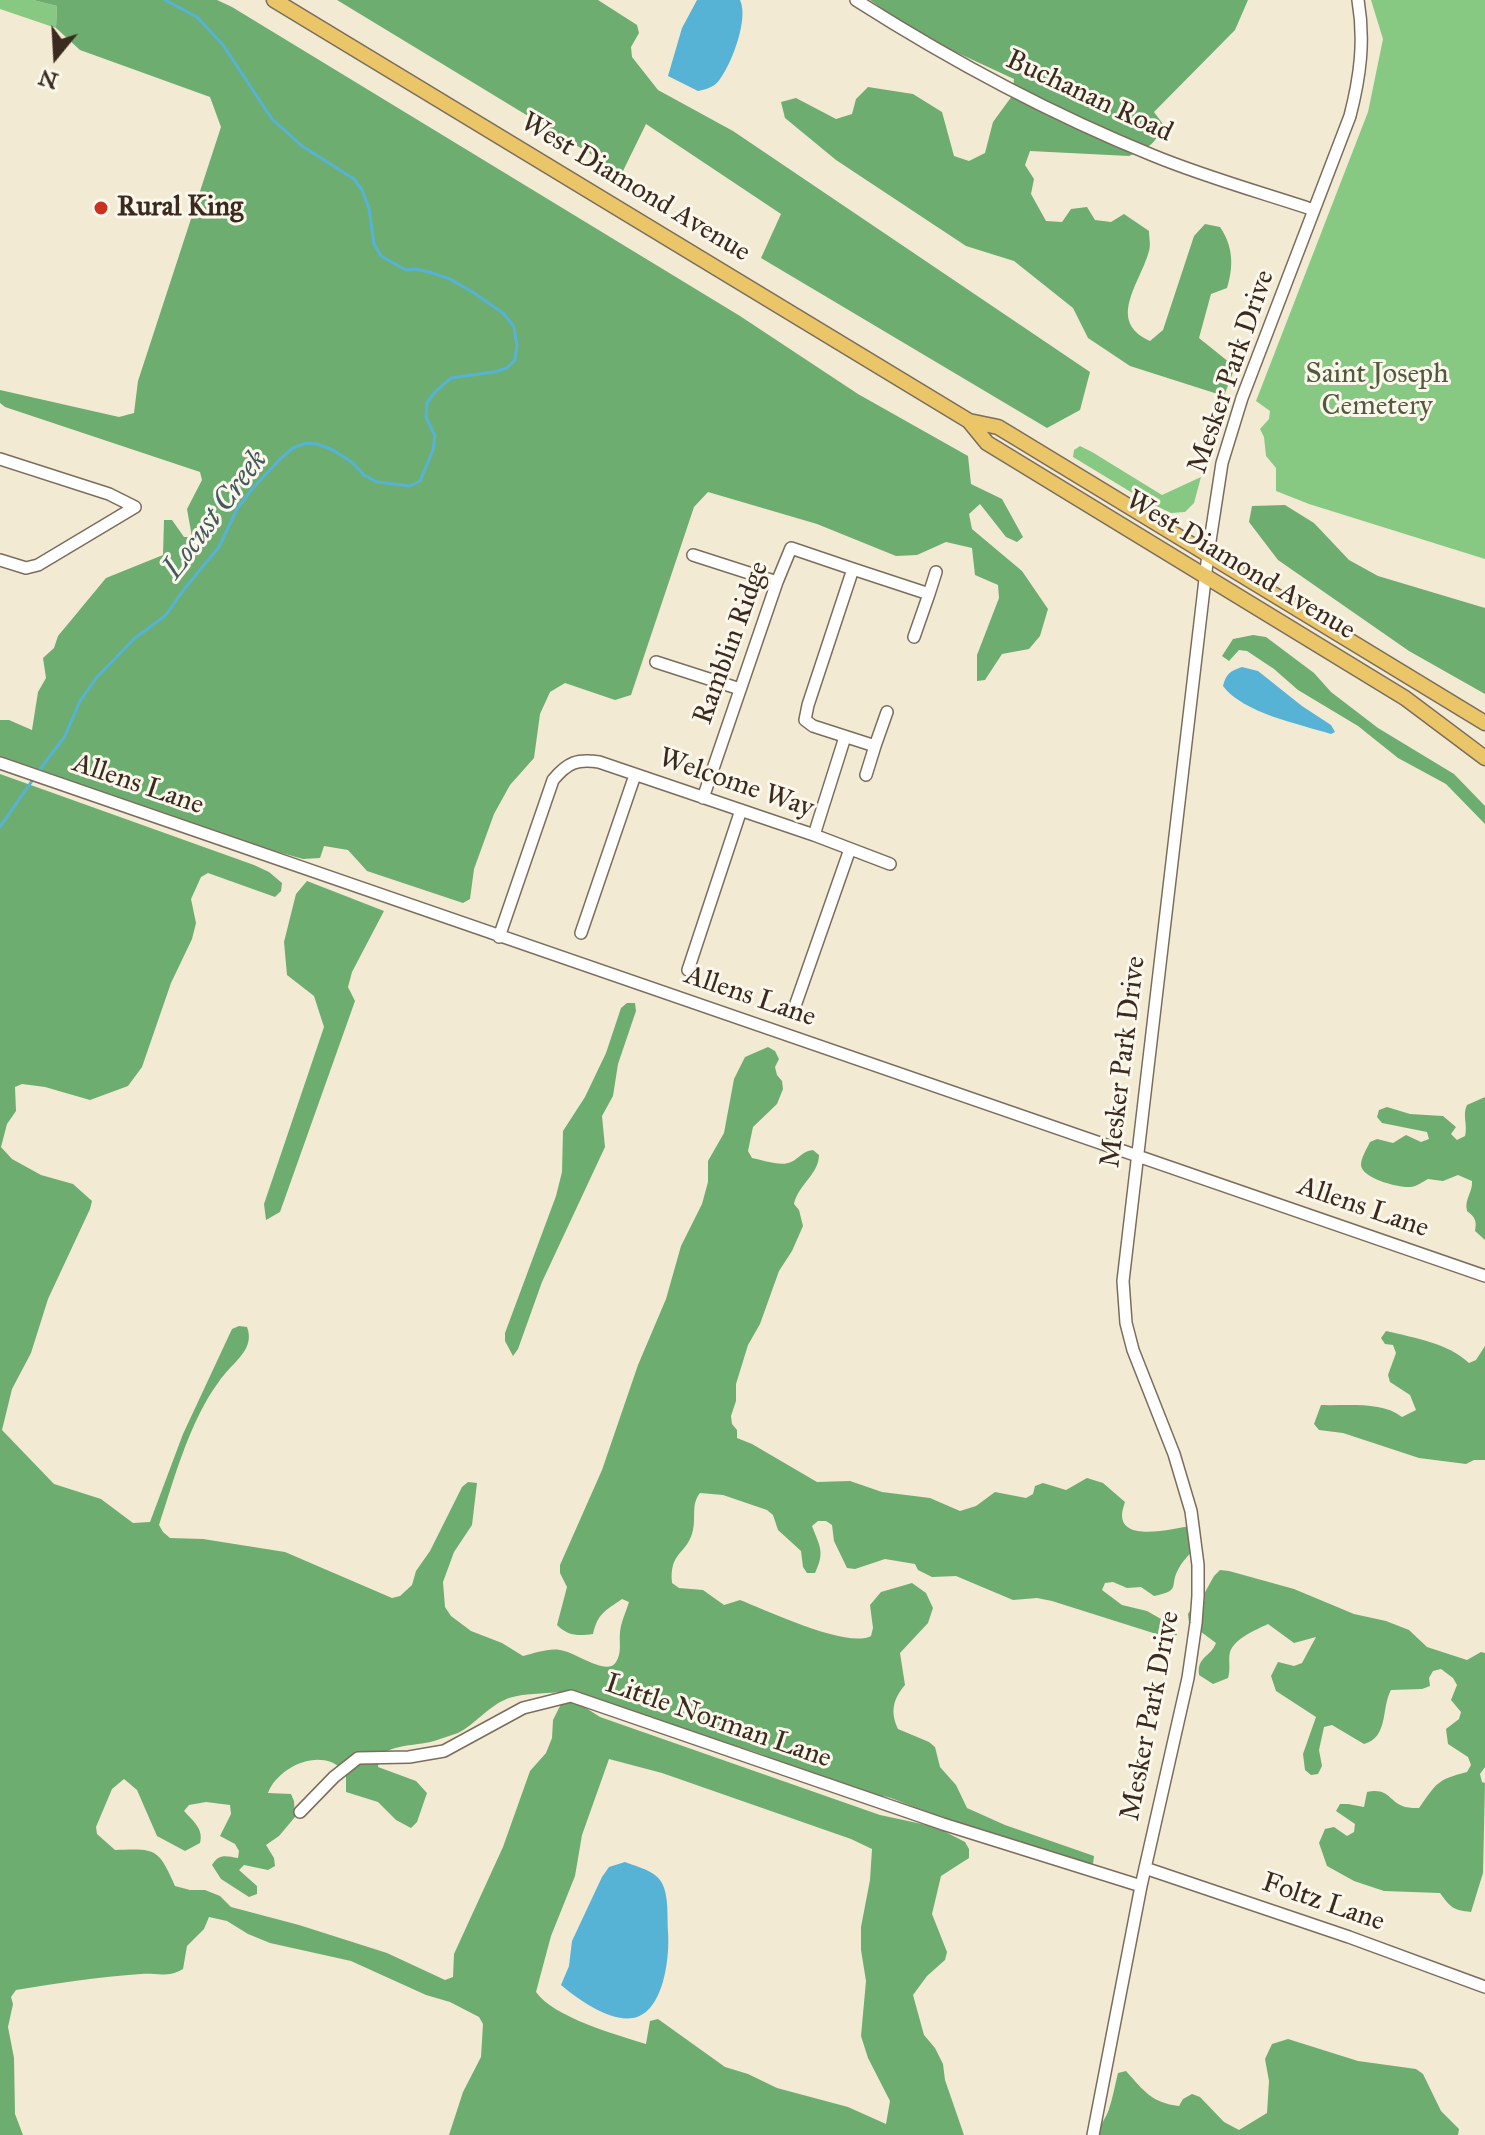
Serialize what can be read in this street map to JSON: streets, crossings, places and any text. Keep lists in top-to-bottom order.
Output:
{
  "streets": {
    "main road": ["West Diamond Avenue"],
    "street": [
      "Buchanan Road",
      "Mesker Park Drive",
      "Ramblin Ridge",
      "Welcome Way",
      "Allens Lane",
      "Little Norman Lane",
      "Foltz Lane"
    ]
  },
  "crossings": [
    ["Buchanan Road", "Mesker Park Drive"],
    ["West Diamond Avenue", "Mesker Park Drive"],
    ["Mesker Park Drive", "Allens Lane"],
    ["Mesker Park Drive", "Little Norman Lane"],
    ["Mesker Park Drive", "Foltz Lane"],
    ["Ramblin Ridge", "Welcome Way"],
    ["Welcome Way", "Allens Lane"]
  ],
  "water": ["Locust Creek"],
  "parks": ["Saint Joseph Cemetery"],
  "places": ["Rural King"],
  "north": "bottom"
}
